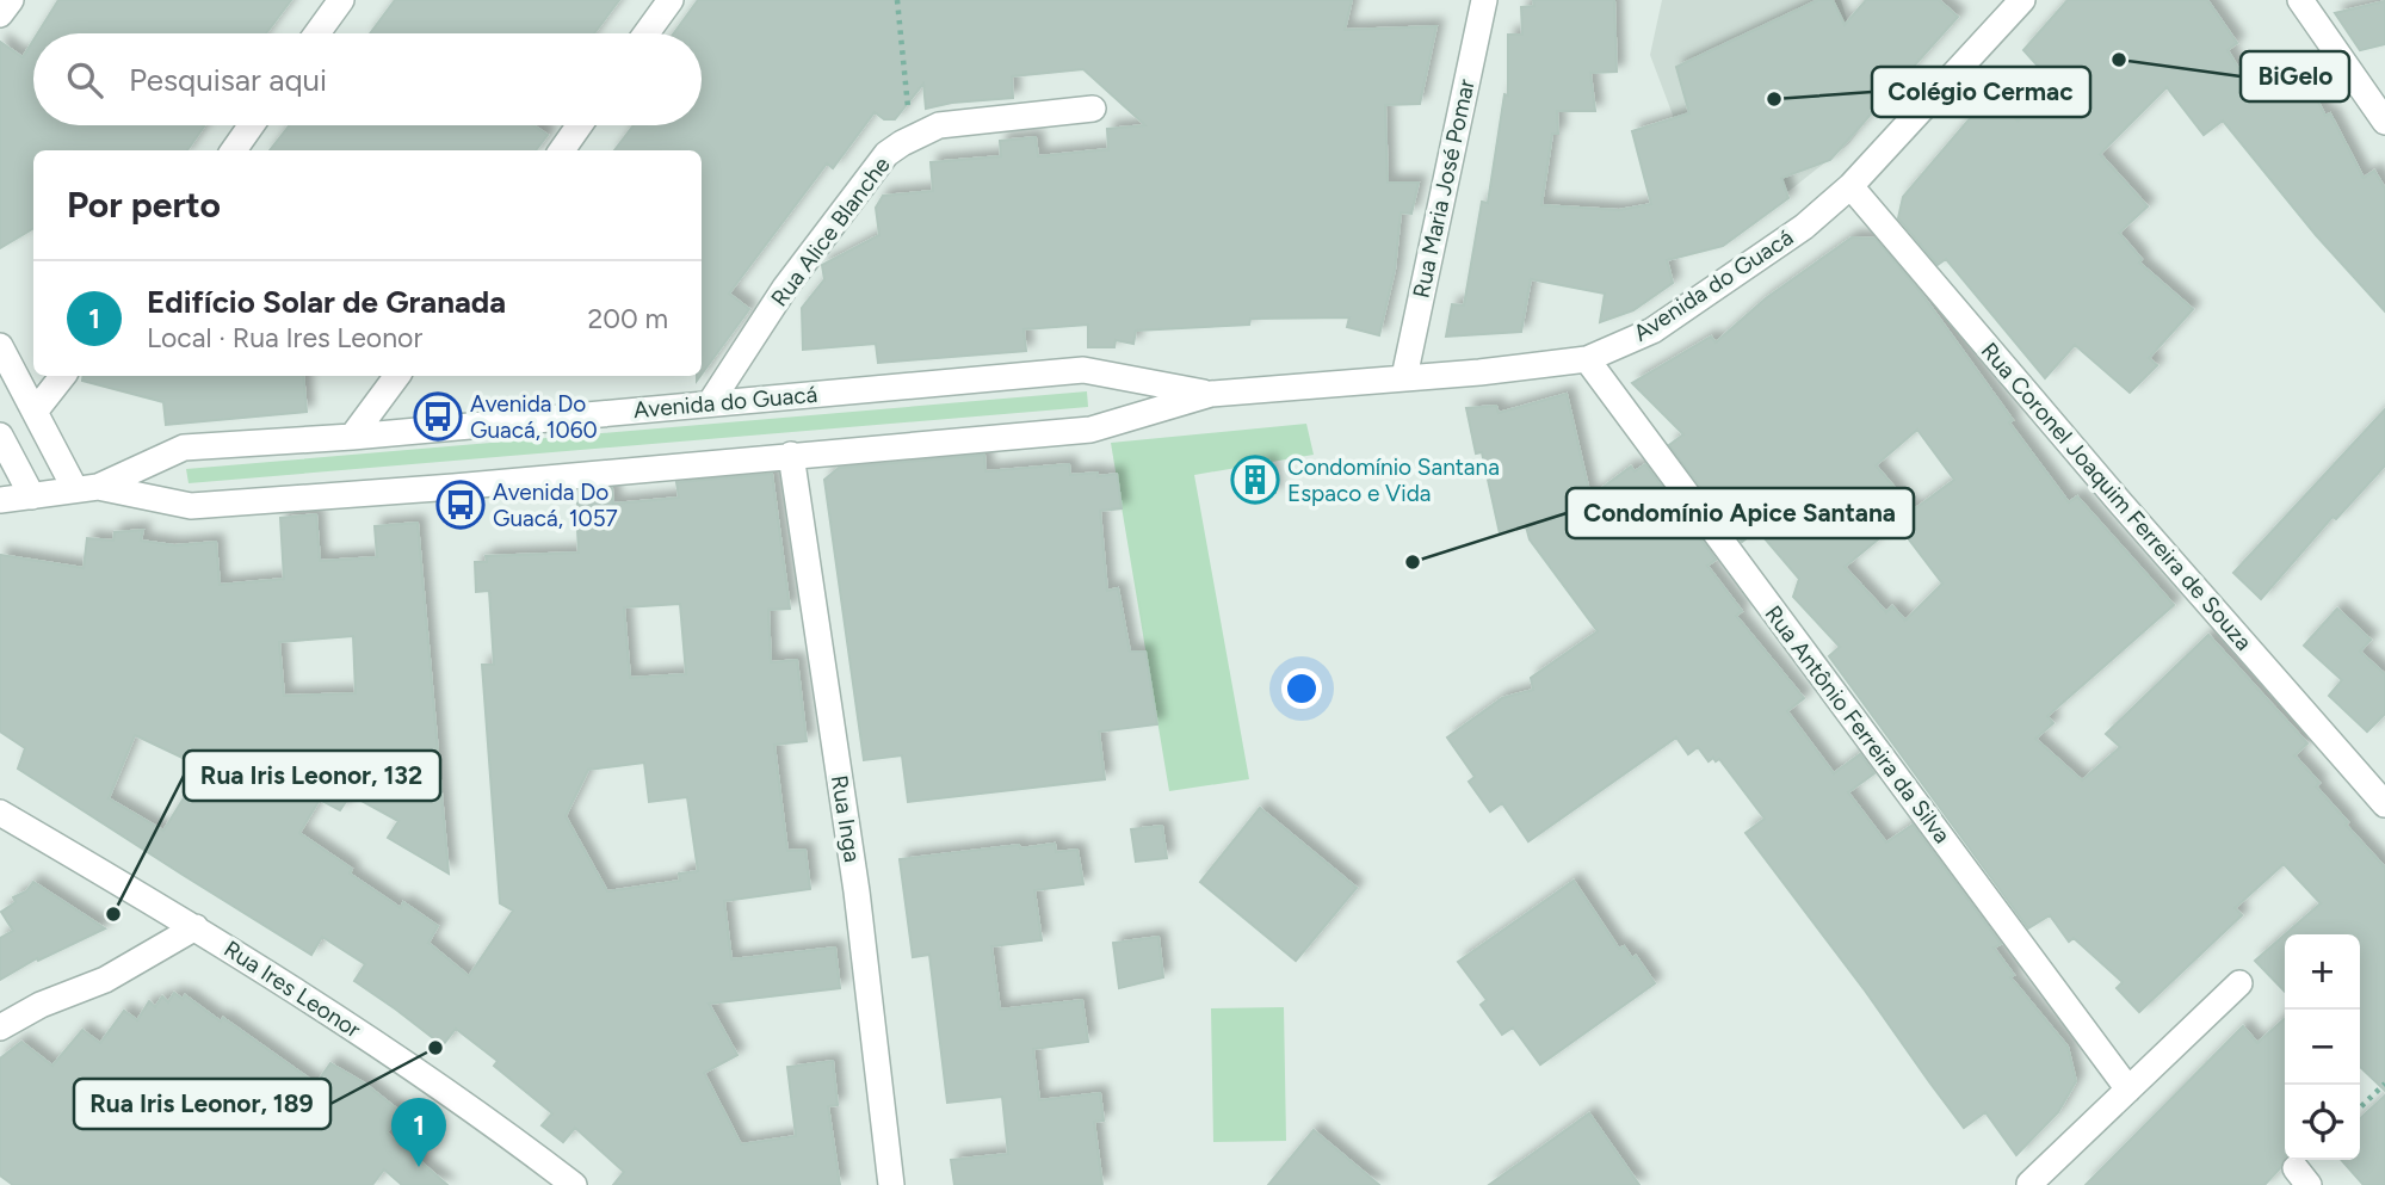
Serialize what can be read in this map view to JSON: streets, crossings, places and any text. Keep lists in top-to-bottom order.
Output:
{
  "streets": {
    "street": [
      "Rua Maria José Pomar",
      "Rua Alice Blanche",
      "Avenida do Guacá",
      "Rua Coronel Joaquim Ferreira de Souza",
      "Rua Antônio Ferreira da Silva",
      "Rua Inga",
      "Rua Ires Leonor"
    ]
  },
  "crossings": [
    ["Rua Maria José Pomar", "Avenida do Guacá"],
    ["Rua Alice Blanche", "Avenida do Guacá"],
    ["Avenida do Guacá", "Rua Coronel Joaquim Ferreira de Souza"],
    ["Avenida do Guacá", "Rua Antônio Ferreira da Silva"],
    ["Avenida do Guacá", "Rua Inga"]
  ],
  "places": {
    "other": [
      "BiGelo",
      "Colégio Cermac",
      "Condomínio Apice Santana",
      "Rua Iris Leonor, 132",
      "Rua Iris Leonor, 189"
    ],
    "bus stop": ["Avenida Do Guacá, 1060", "Avenida Do Guacá, 1057"],
    "building": ["Condomínio Santana Espaco e Vida"]
  },
  "page": {
    "search": "Pesquisar aqui",
    "heading": "Por perto",
    "list": [
      {
        "mark": "1",
        "name": "Edifício Solar de Granada",
        "note": "Local · Rua Ires Leonor",
        "value": "200 m"
      }
    ],
    "map_buttons": ["+", "−"],
    "pins": "1"
  }
}
